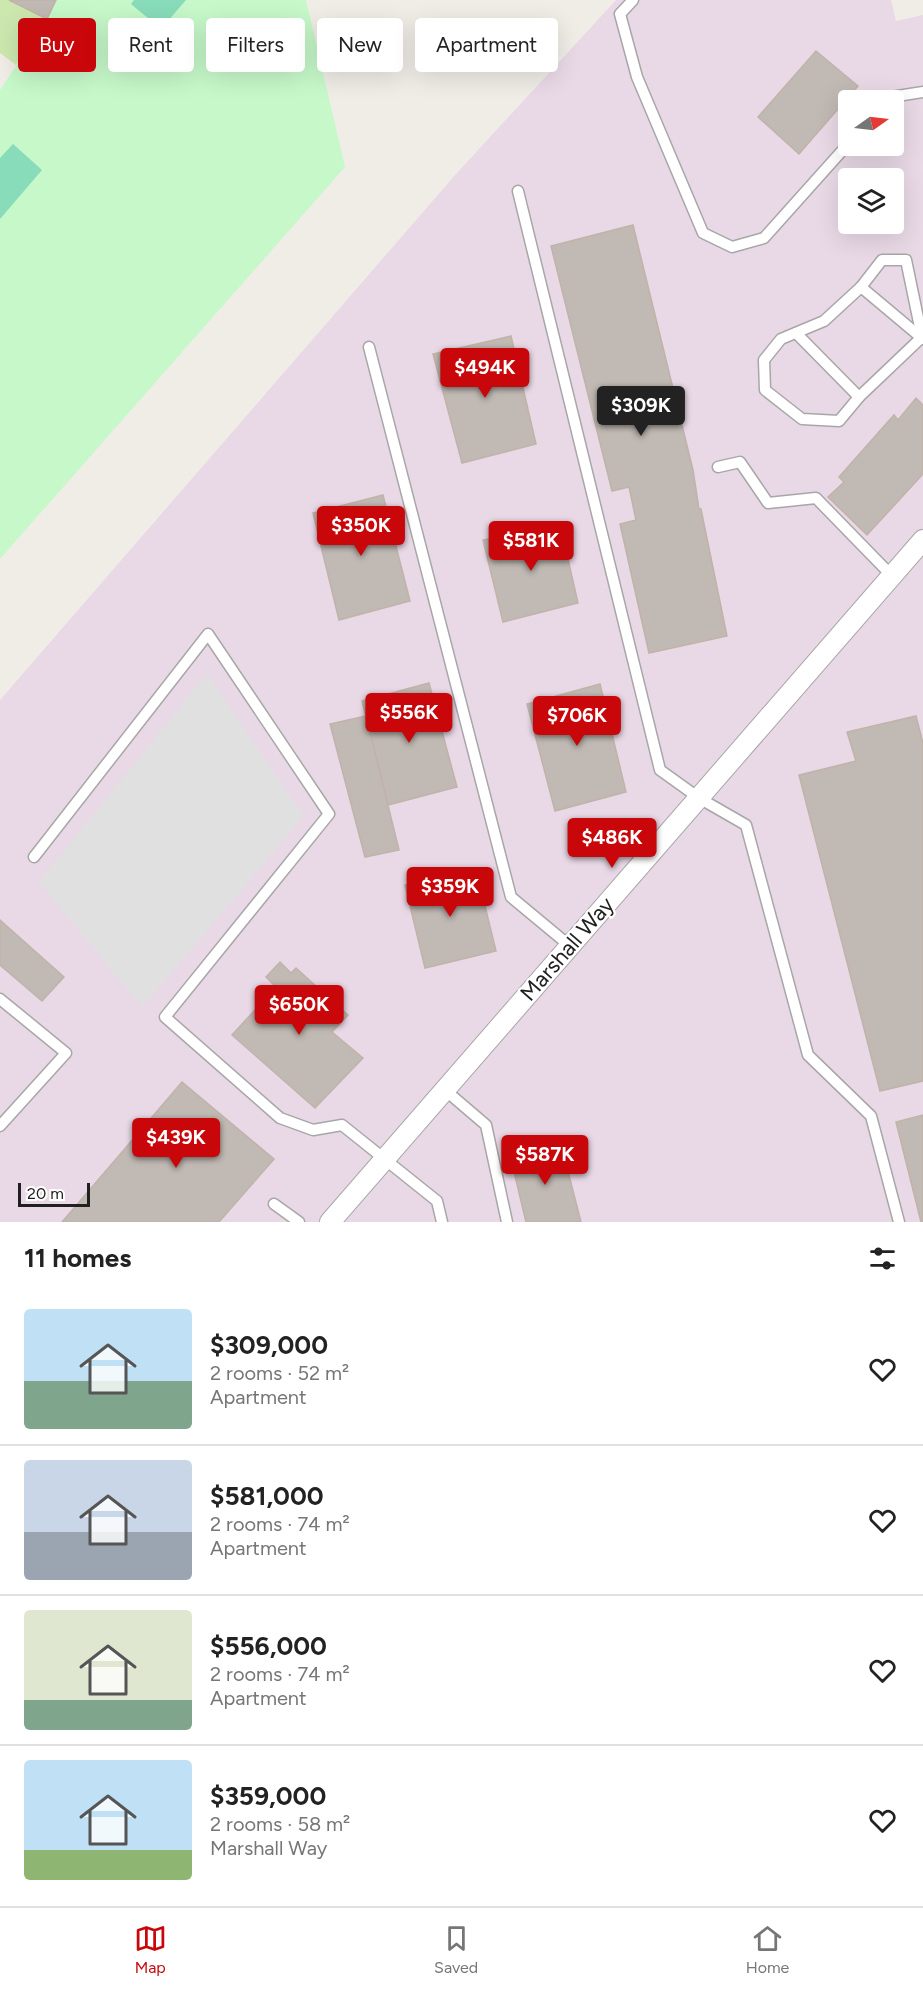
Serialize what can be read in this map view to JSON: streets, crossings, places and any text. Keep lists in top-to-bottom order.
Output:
{
  "streets": {
    "street": ["Marshall Way"]
  },
  "scale_bar": "20 m",
  "north": "right",
  "page": {
    "chip": [
      "Buy",
      "Rent",
      "Filters",
      "New",
      "Apartment"
    ],
    "price": [
      "$494K",
      "$309K",
      "$350K",
      "$581K",
      "$556K",
      "$706K",
      "$486K",
      "$359K",
      "$650K",
      "$439K",
      "$587K"
    ],
    "scale": "20 m",
    "heading": "11 homes",
    "list": [
      {
        "name": "$309,000",
        "note": "2 rooms · 52 m² · Apartment"
      },
      {
        "name": "$581,000",
        "note": "2 rooms · 74 m² · Apartment"
      },
      {
        "name": "$556,000",
        "note": "2 rooms · 74 m² · Apartment"
      },
      {
        "name": "$359,000",
        "note": "2 rooms · 58 m² · Marshall Way"
      }
    ],
    "tabs": ["Map", "Saved", "Home"]
  }
}
